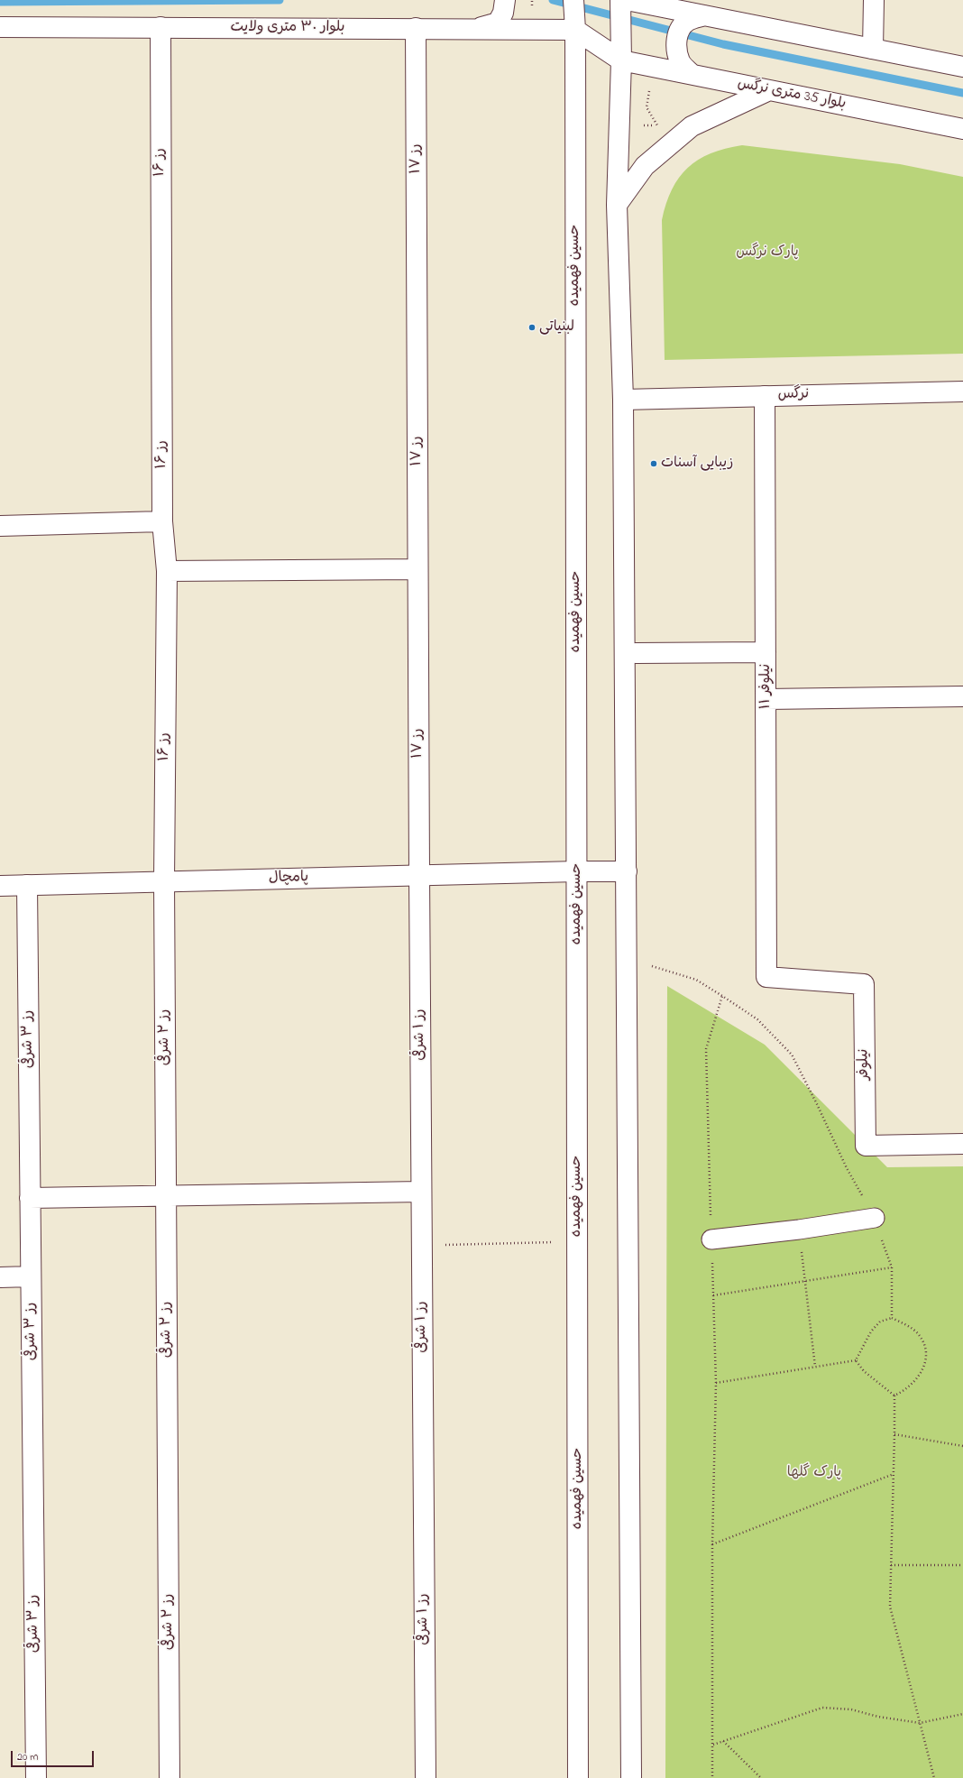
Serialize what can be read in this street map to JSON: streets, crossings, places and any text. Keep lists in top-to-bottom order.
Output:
{
  "streets": {
    "street": [
      "بلوار ۳۰ متری ولایت",
      "بلوار 35 متری نرگس",
      "رز ۱۷",
      "رز ۱۶",
      "حسین فهمیده",
      "نرگس",
      "نیلوفر ۱۱",
      "پامچال",
      "رز ۱ شرقی",
      "رز ۲ شرقی",
      "رز ۳ شرقی",
      "نیلوفر"
    ]
  },
  "crossings": [
    ["بلوار ۳۰ متری ولایت", "رز ۱۷"],
    ["بلوار ۳۰ متری ولایت", "رز ۱۶"],
    ["بلوار ۳۰ متری ولایت", "حسین فهمیده"],
    ["رز ۱۷", "پامچال"],
    ["رز ۱۷", "رز ۱ شرقی"],
    ["رز ۱۶", "پامچال"],
    ["رز ۱۶", "رز ۲ شرقی"],
    ["حسین فهمیده", "پامچال"],
    ["نرگس", "نیلوفر ۱۱"],
    ["نیلوفر ۱۱", "نیلوفر"],
    ["پامچال", "رز ۱ شرقی"],
    ["پامچال", "رز ۲ شرقی"],
    ["پامچال", "رز ۳ شرقی"]
  ],
  "parks": ["پارک نرگس", "پارک گلها"],
  "places": ["لبنیاتی", "زیبایی آسنات"],
  "scale_bar": "20 m"
}
